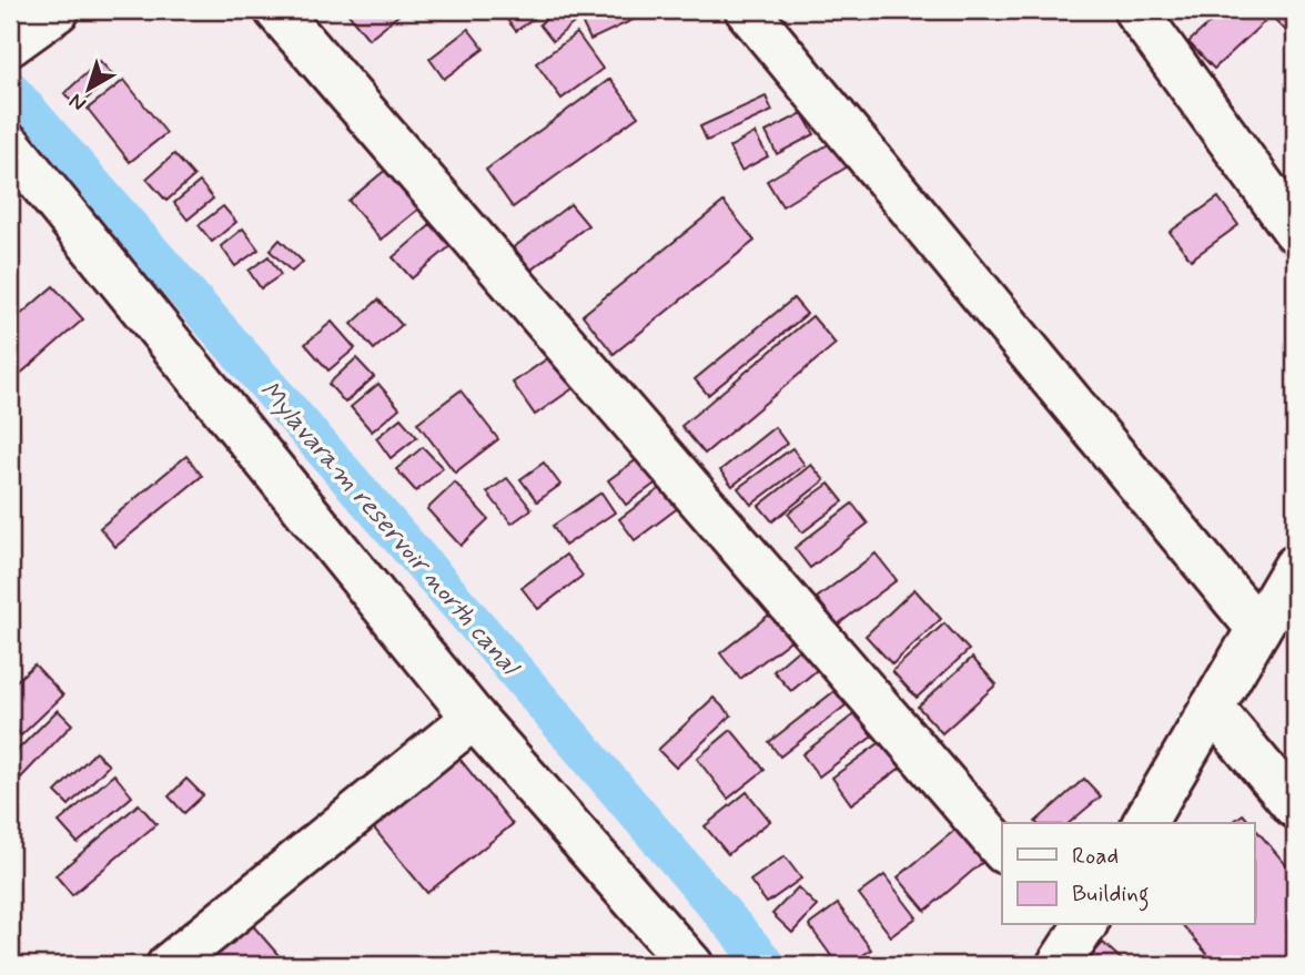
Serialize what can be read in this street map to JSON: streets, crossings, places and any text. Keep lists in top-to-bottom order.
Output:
{
  "water": ["Mylavaram reservoir north canal"],
  "legend": ["Road", "Building"],
  "north": "bottom left"
}
